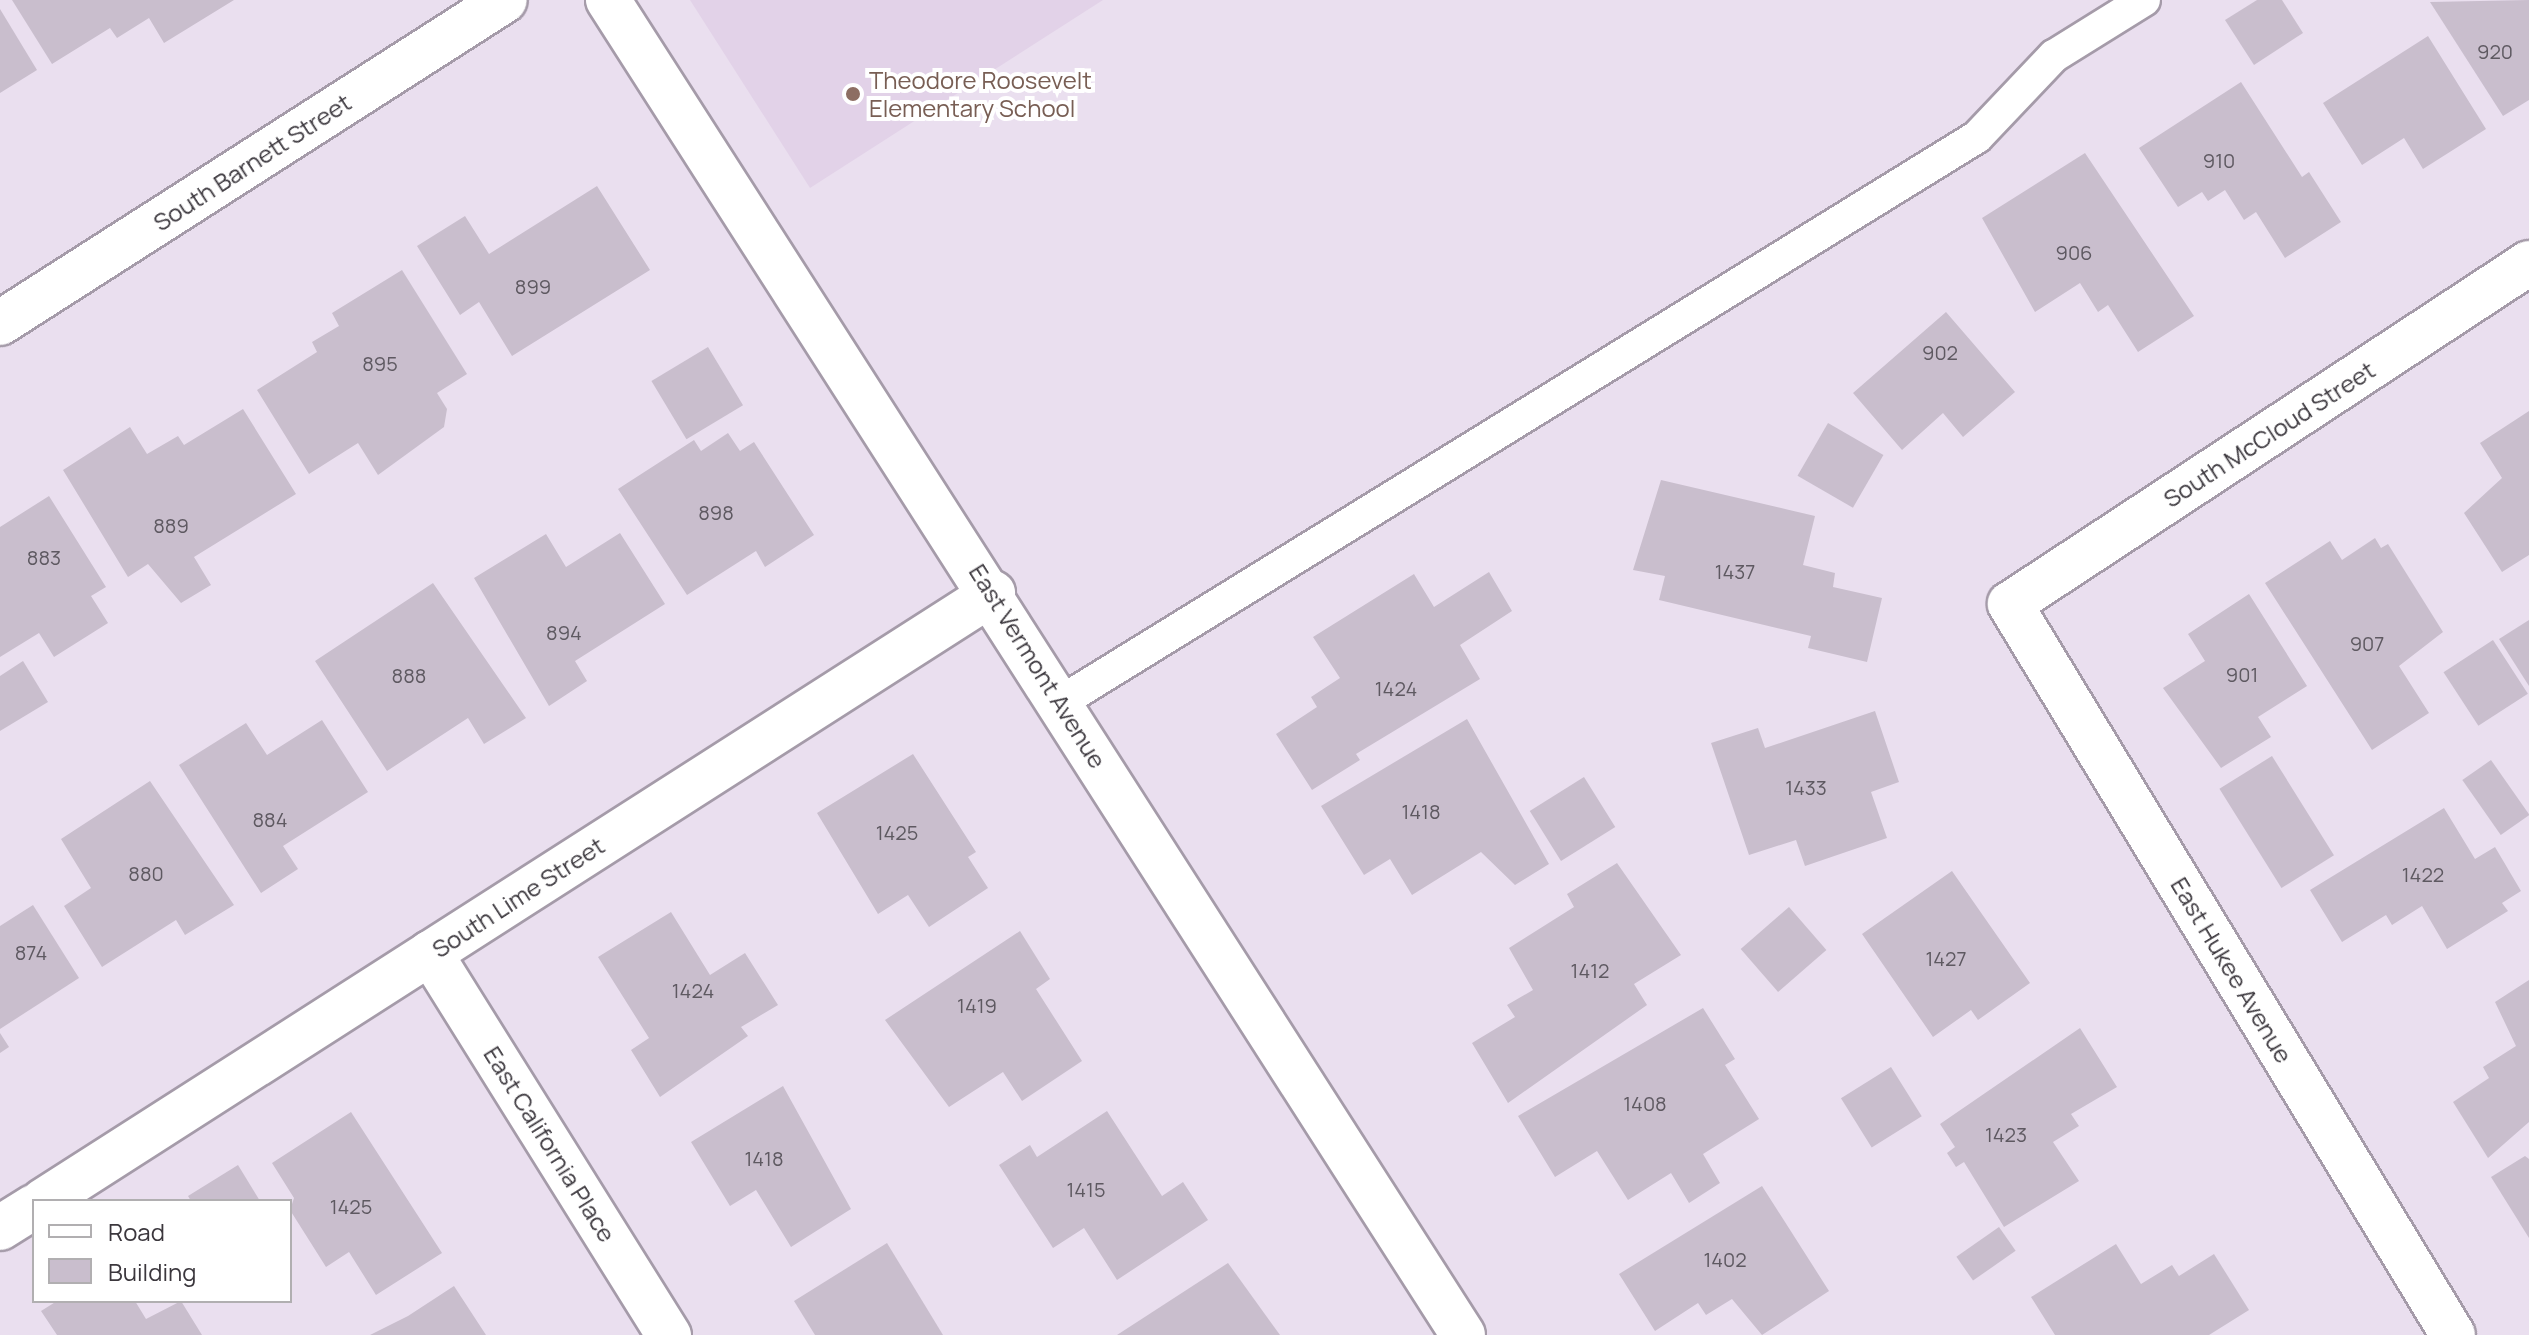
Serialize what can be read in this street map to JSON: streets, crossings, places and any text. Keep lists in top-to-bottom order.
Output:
{
  "streets": {
    "street": [
      "South Barnett Street",
      "South McCloud Street",
      "East Vermont Avenue",
      "South Lime Street",
      "East Hukee Avenue",
      "East California Place"
    ]
  },
  "crossings": [
    ["South McCloud Street", "East Hukee Avenue"],
    ["East Vermont Avenue", "South Lime Street"],
    ["South Lime Street", "East California Place"]
  ],
  "places": ["Theodore Roosevelt Elementary School"],
  "house_numbers": [
    "920",
    "910",
    "906",
    "899",
    "902",
    "895",
    "898",
    "889",
    "883",
    "1437",
    "894",
    "907",
    "901",
    "888",
    "1424",
    "1433",
    "1418",
    "884",
    "1425",
    "880",
    "1422",
    "874",
    "1427",
    "1412",
    "1424",
    "1419",
    "1408",
    "1423",
    "1418",
    "1415",
    "1425",
    "1402"
  ],
  "legend": ["Road", "Building"]
}
